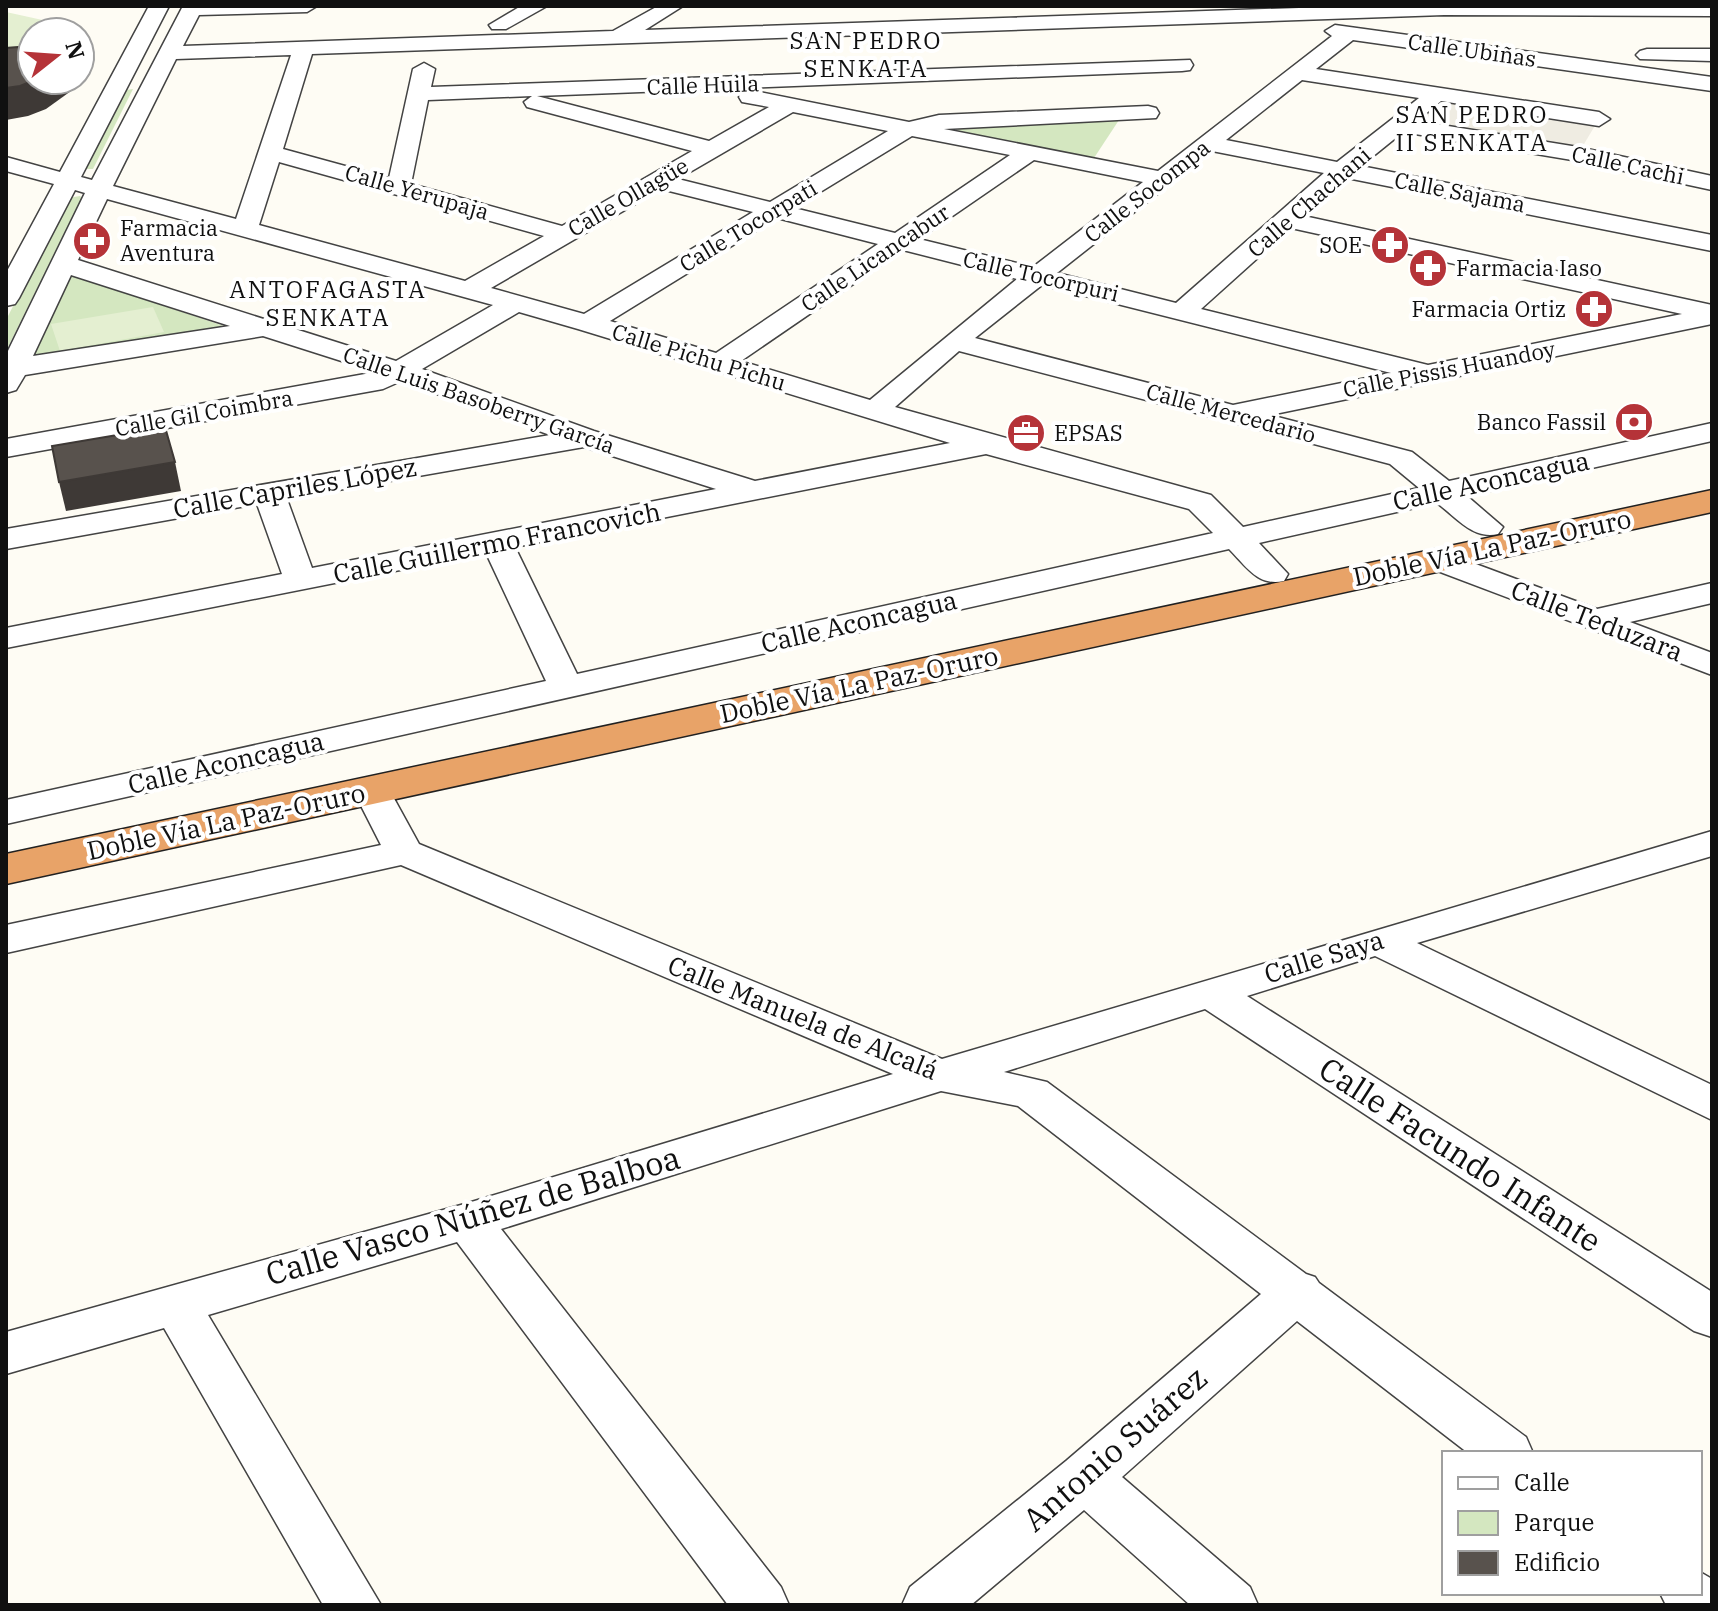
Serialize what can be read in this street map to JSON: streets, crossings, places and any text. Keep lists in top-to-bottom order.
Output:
{
  "streets": {
    "highway": ["Doble Vía La Paz-Oruro"],
    "street": [
      "Calle Ubiñas",
      "Calle Huila",
      "Calle Cachi",
      "Calle Socompa",
      "Calle Yerupaja",
      "Calle Sajama",
      "Calle Ollagüe",
      "Calle Chachani",
      "Calle Tocorpati",
      "Calle Licancabur",
      "Calle Tocorpuri",
      "Calle Pichu Pichu",
      "Calle Pissis Huandoy",
      "Calle Luis Basoberry García",
      "Calle Gil Coimbra",
      "Calle Mercedario",
      "Calle Aconcagua",
      "Calle Capriles López",
      "Calle Guillermo Francovich",
      "Calle Teduzara",
      "Calle Saya",
      "Calle Manuela de Alcalá",
      "Calle Facundo Infante",
      "Calle Vasco Núñez de Balboa",
      "Antonio Suárez"
    ]
  },
  "crossings": [
    ["Calle Ubiñas", "Calle Socompa"],
    ["Calle Cachi", "Calle Chachani"],
    ["Calle Socompa", "Calle Sajama"],
    ["Calle Socompa", "Calle Tocorpuri"],
    ["Calle Socompa", "Calle Pichu Pichu"],
    ["Calle Socompa", "Calle Mercedario"],
    ["Calle Yerupaja", "Calle Ollagüe"],
    ["Calle Sajama", "Calle Chachani"],
    ["Calle Ollagüe", "Calle Tocorpuri"],
    ["Calle Ollagüe", "Calle Pichu Pichu"],
    ["Calle Chachani", "Calle Tocorpuri"],
    ["Calle Tocorpati", "Calle Tocorpuri"],
    ["Calle Tocorpati", "Calle Pichu Pichu"],
    ["Calle Licancabur", "Calle Tocorpuri"],
    ["Calle Licancabur", "Calle Pichu Pichu"],
    ["Calle Tocorpuri", "Calle Pissis Huandoy"],
    ["Calle Pichu Pichu", "Calle Gil Coimbra"],
    ["Calle Pichu Pichu", "Calle Aconcagua"],
    ["Calle Pichu Pichu", "Calle Guillermo Francovich"],
    ["Calle Pichu Pichu", "Doble Vía La Paz-Oruro"],
    ["Calle Pissis Huandoy", "Calle Mercedario"],
    ["Calle Luis Basoberry García", "Calle Gil Coimbra"],
    ["Calle Luis Basoberry García", "Calle Capriles López"],
    ["Calle Luis Basoberry García", "Calle Guillermo Francovich"],
    ["Calle Mercedario", "Calle Aconcagua"],
    ["Calle Mercedario", "Doble Vía La Paz-Oruro"],
    ["Doble Vía La Paz-Oruro", "Calle Teduzara"],
    ["Calle Saya", "Calle Manuela de Alcalá"],
    ["Calle Saya", "Calle Facundo Infante"],
    ["Calle Saya", "Calle Vasco Núñez de Balboa"],
    ["Calle Manuela de Alcalá", "Calle Vasco Núñez de Balboa"],
    ["Calle Manuela de Alcalá", "Antonio Suárez"]
  ],
  "districts": ["SAN PEDRO SENKATA", "SAN PEDRO II SENKATA", "ANTOFAGASTA SENKATA"],
  "places": {
    "pharmacy": [
      "Farmacia Aventura",
      "SOE",
      "Farmacia Iaso",
      "Farmacia Ortiz"
    ],
    "bank": ["Banco Fassil"],
    "office": ["EPSAS"]
  },
  "legend": ["Calle", "Parque", "Edificio"],
  "north": "right"
}
